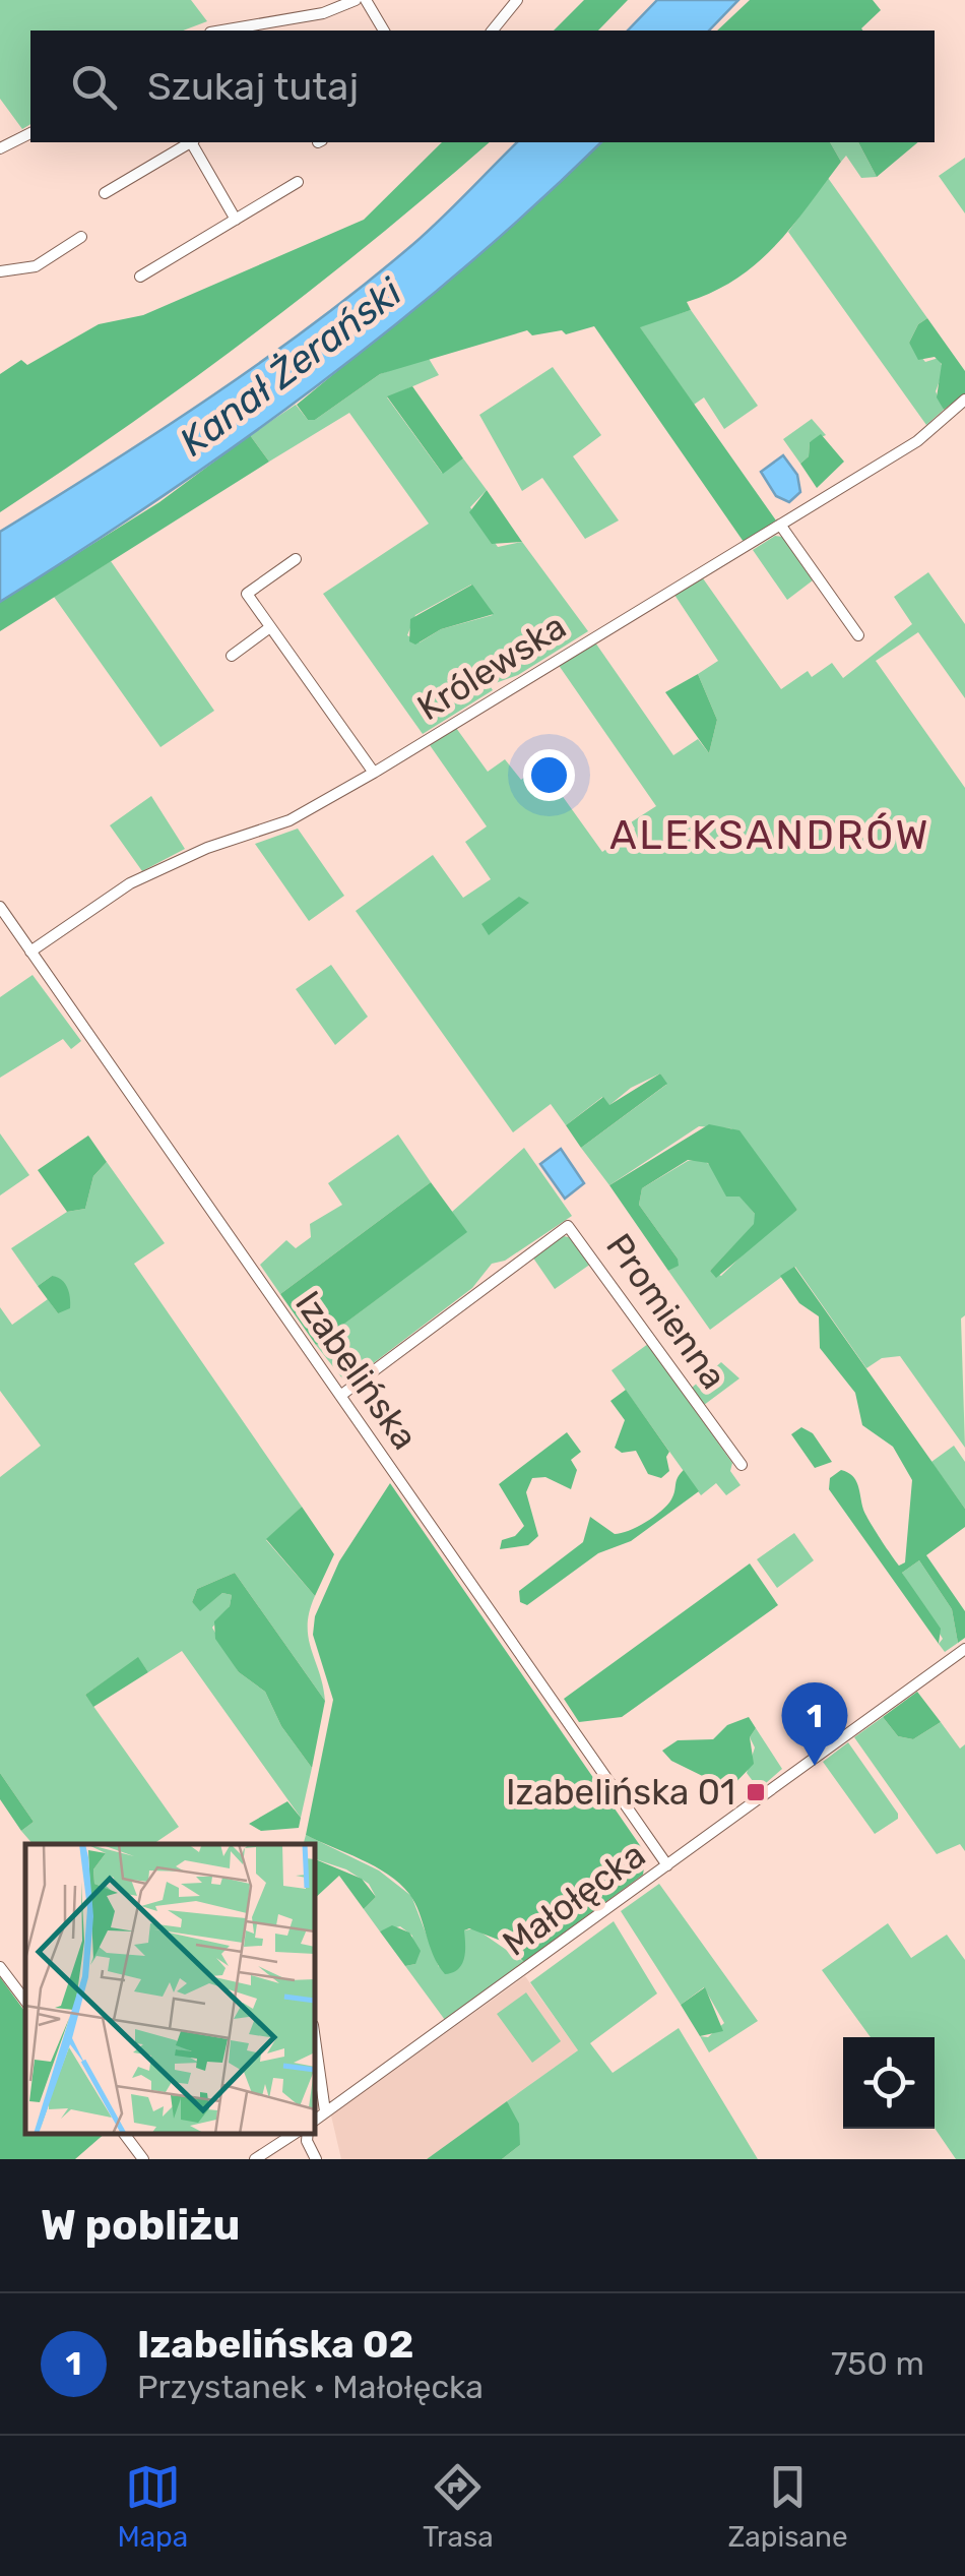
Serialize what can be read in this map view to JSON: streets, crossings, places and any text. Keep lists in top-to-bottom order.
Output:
{
  "streets": {
    "street": [
      "Królewska",
      "Promienna",
      "Izabelińska",
      "Małołęcka"
    ]
  },
  "crossings": [
    ["Królewska", "Izabelińska"],
    ["Promienna", "Izabelińska"],
    ["Izabelińska", "Małołęcka"]
  ],
  "districts": ["ALEKSANDRÓW"],
  "water": ["Kanał Żerański"],
  "places": {
    "transit": ["Izabelińska 01"]
  },
  "page": {
    "search": "Szukaj tutaj",
    "pins": "1",
    "heading": "W pobliżu",
    "list": [
      {
        "mark": "1",
        "name": "Izabelińska 02",
        "note": "Przystanek · Małołęcka",
        "value": "750 m"
      }
    ],
    "nav": ["Mapa", "Trasa", "Zapisane"]
  }
}
